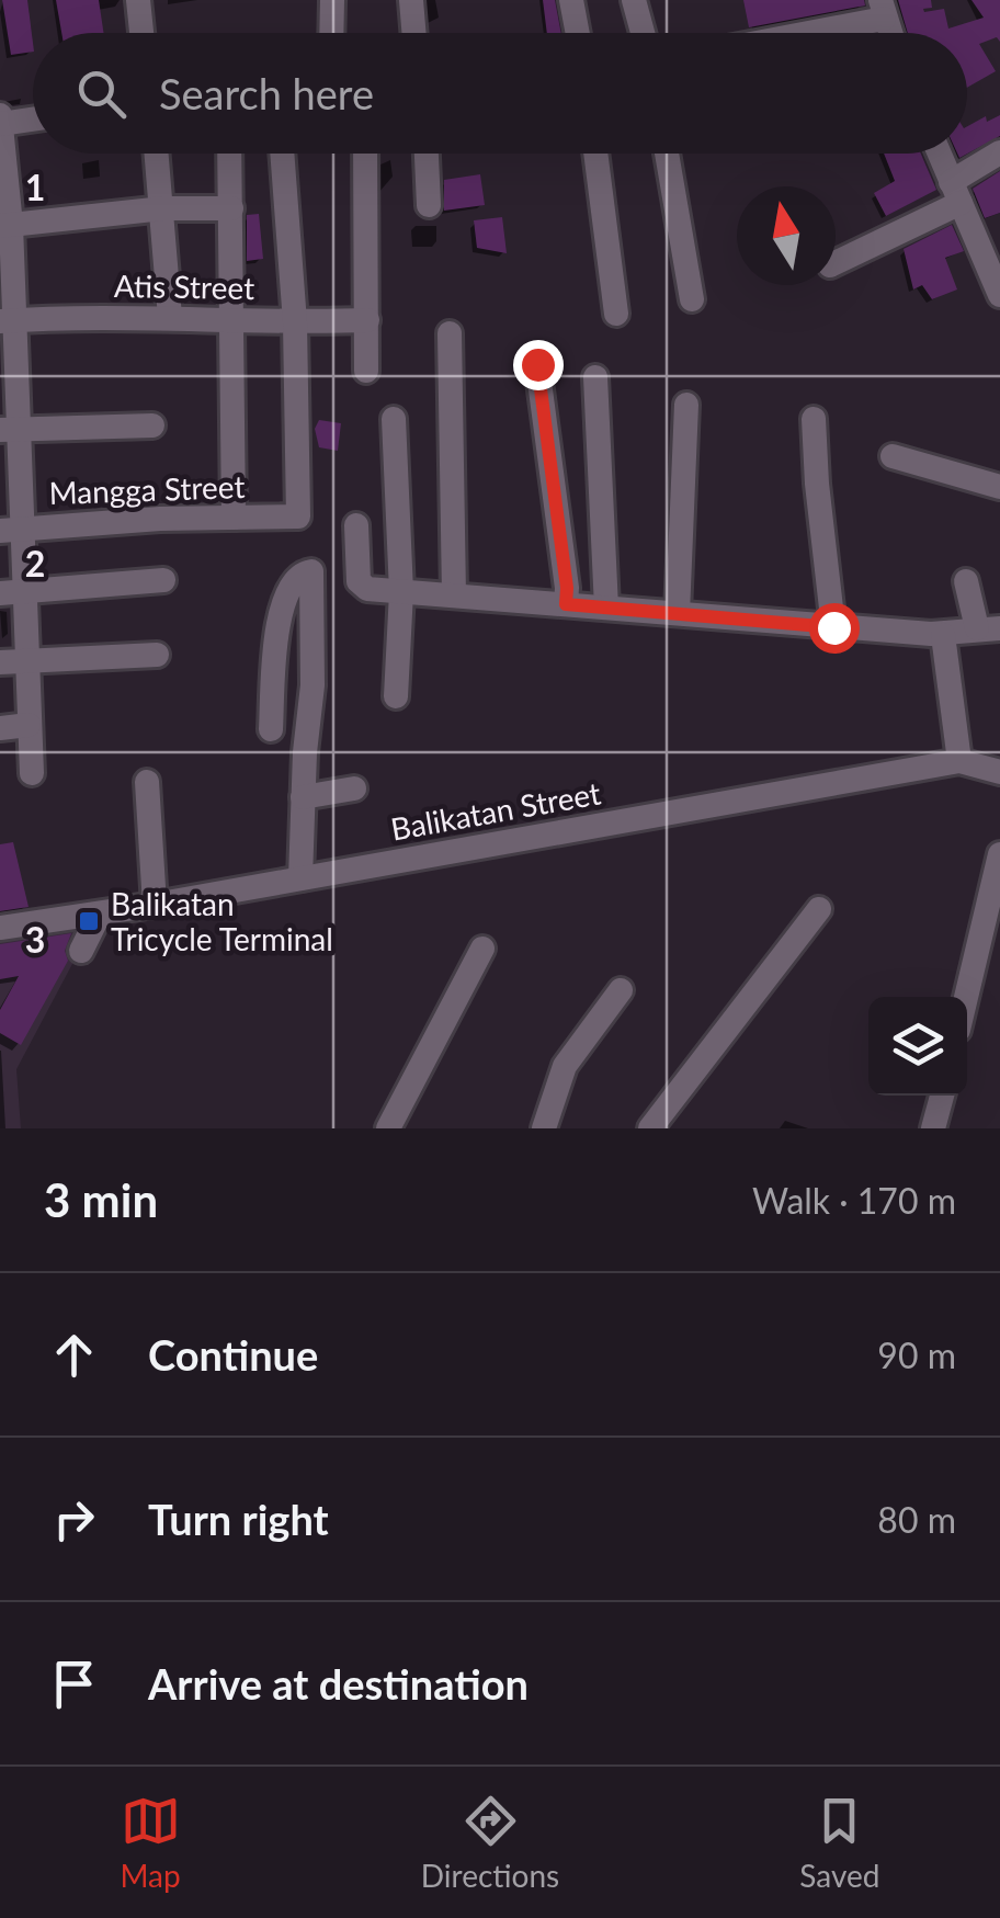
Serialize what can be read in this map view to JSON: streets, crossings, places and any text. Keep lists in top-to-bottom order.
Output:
{
  "streets": {
    "street": ["Atis Street", "Mangga Street", "Balikatan Street"]
  },
  "crossings": [
    ["Atis Street", "Mangga Street"]
  ],
  "places": {
    "transit": ["Balikatan Tricycle Terminal"]
  },
  "north": "top",
  "page": {
    "search": "Search here",
    "heading": ["3 min", "Walk · 170 m"],
    "list": [
      ["Continue", "90 m"],
      ["Turn right", "80 m"],
      "Arrive at destination"
    ],
    "nav": ["Map", "Directions", "Saved"]
  },
  "grid": {
    "rows": ["1", "2", "3"]
  }
}
